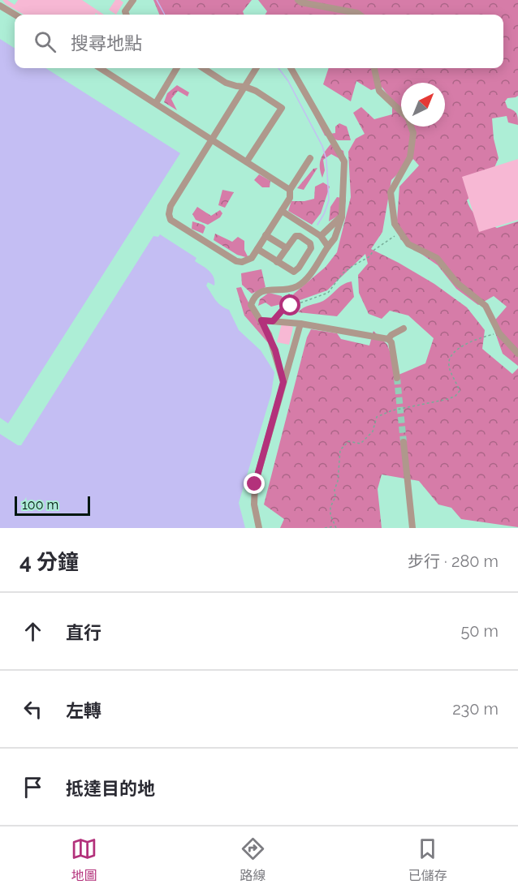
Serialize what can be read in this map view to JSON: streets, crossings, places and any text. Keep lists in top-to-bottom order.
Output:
{
  "scale_bar": "100 m",
  "north": "top right",
  "page": {
    "search": "搜尋地點",
    "scale": "100 m",
    "heading": ["4 分鐘", "步行 · 280 m"],
    "list": [
      ["直行", "50 m"],
      ["左轉", "230 m"],
      "抵達目的地"
    ],
    "nav": ["地圖", "路線", "已儲存"]
  }
}
